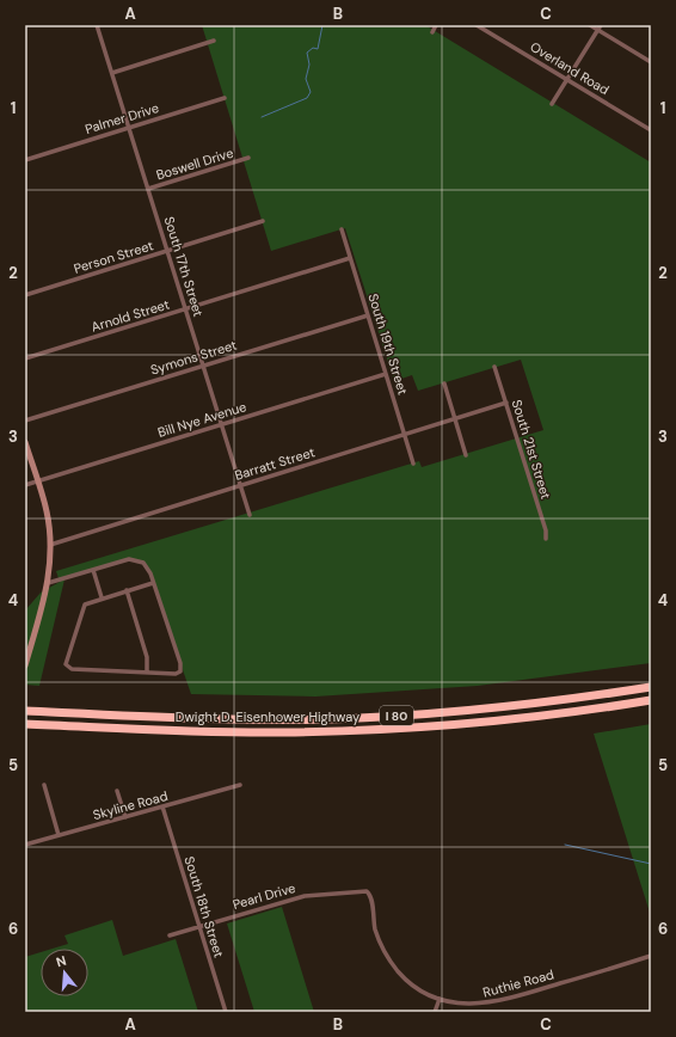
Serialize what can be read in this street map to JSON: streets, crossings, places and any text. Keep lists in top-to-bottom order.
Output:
{
  "streets": {
    "highway": ["I 80", "Dwight D. Eisenhower Highway"],
    "street": [
      "Overland Road",
      "Palmer Drive",
      "Boswell Drive",
      "Person Street",
      "South 17th Street",
      "Arnold Street",
      "South 19th Street",
      "Symons Street",
      "Bill Nye Avenue",
      "South 21st Street",
      "Barratt Street",
      "Skyline Road",
      "Pearl Drive",
      "South 18th Street",
      "Ruthie Road"
    ]
  },
  "crossings": [
    ["Palmer Drive", "South 17th Street"],
    ["Boswell Drive", "South 17th Street"],
    ["Person Street", "South 17th Street"],
    ["South 17th Street", "Arnold Street"],
    ["South 17th Street", "Symons Street"],
    ["South 17th Street", "Bill Nye Avenue"],
    ["South 17th Street", "Barratt Street"],
    ["Arnold Street", "South 19th Street"],
    ["South 19th Street", "Symons Street"],
    ["South 19th Street", "Bill Nye Avenue"],
    ["South 19th Street", "Barratt Street"],
    ["South 21st Street", "Barratt Street"],
    ["Skyline Road", "South 18th Street"],
    ["Pearl Drive", "South 18th Street"],
    ["Pearl Drive", "Ruthie Road"]
  ],
  "north": "top",
  "grid": {
    "columns": ["A", "B", "C"],
    "rows": [
      "1",
      "2",
      "3",
      "4",
      "5",
      "6"
    ]
  }
}
